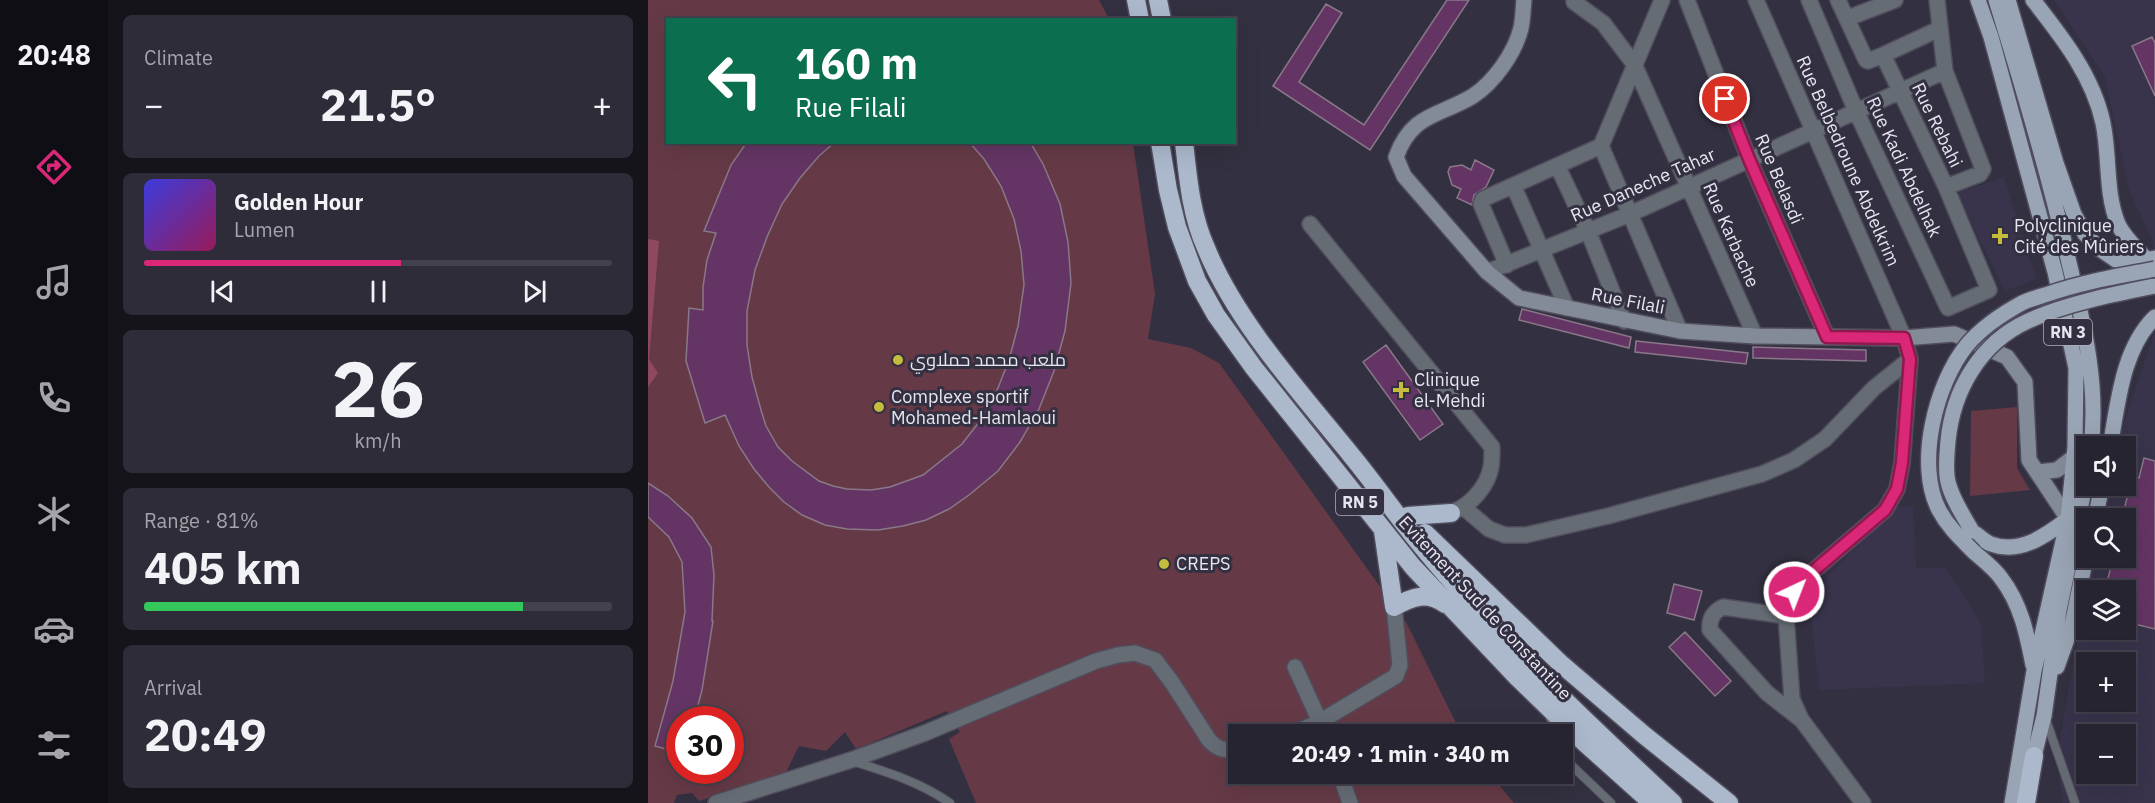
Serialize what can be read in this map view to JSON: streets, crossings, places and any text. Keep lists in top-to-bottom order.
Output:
{
  "streets": {
    "highway": ["RN 5", "Evitement Sud de Constantine"],
    "main road": ["RN 3"],
    "street": [
      "Rue Rebahi",
      "Rue Belbedroune Abdelkrim",
      "Rue Kadi Abdelhak",
      "Rue Belasdi",
      "Rue Daneche Tahar",
      "Rue Karbache",
      "Rue Filali"
    ]
  },
  "crossings": [
    ["Rue Rebahi", "Rue Kadi Abdelhak"],
    ["Rue Rebahi", "Rue Daneche Tahar"],
    ["Rue Belbedroune Abdelkrim", "Rue Daneche Tahar"],
    ["Rue Belbedroune Abdelkrim", "Rue Filali"],
    ["Rue Kadi Abdelhak", "Rue Daneche Tahar"],
    ["Rue Belasdi", "Rue Daneche Tahar"],
    ["Rue Belasdi", "Rue Filali"],
    ["Rue Daneche Tahar", "Rue Karbache"],
    ["Rue Daneche Tahar", "Rue Filali"],
    ["Rue Karbache", "Rue Filali"],
    ["Rue Filali", "RN 3"]
  ],
  "places": {
    "health": ["Polyclinique Cité des Mûriers", "Clinique el-Mehdi"],
    "other": ["ملعب محمد حملاوي", "Complexe sportif Mohamed-Hamlaoui", "CREPS"]
  },
  "page": {
    "tabs": "20:48",
    "tile": [
      "Climate",
      ["26", "km/h"],
      ["Range · 81%", "405 km"],
      ["Arrival", "20:49"]
    ],
    "turn": ["160 m", "Rue Filali"],
    "heat": ["−", "21.5°", "+"],
    "song": ["Golden Hour", "Lumen"],
    "map_buttons": ["+", "−"],
    "limit": "30",
    "trip": "20:49 · 1 min · 340 m"
  }
}
